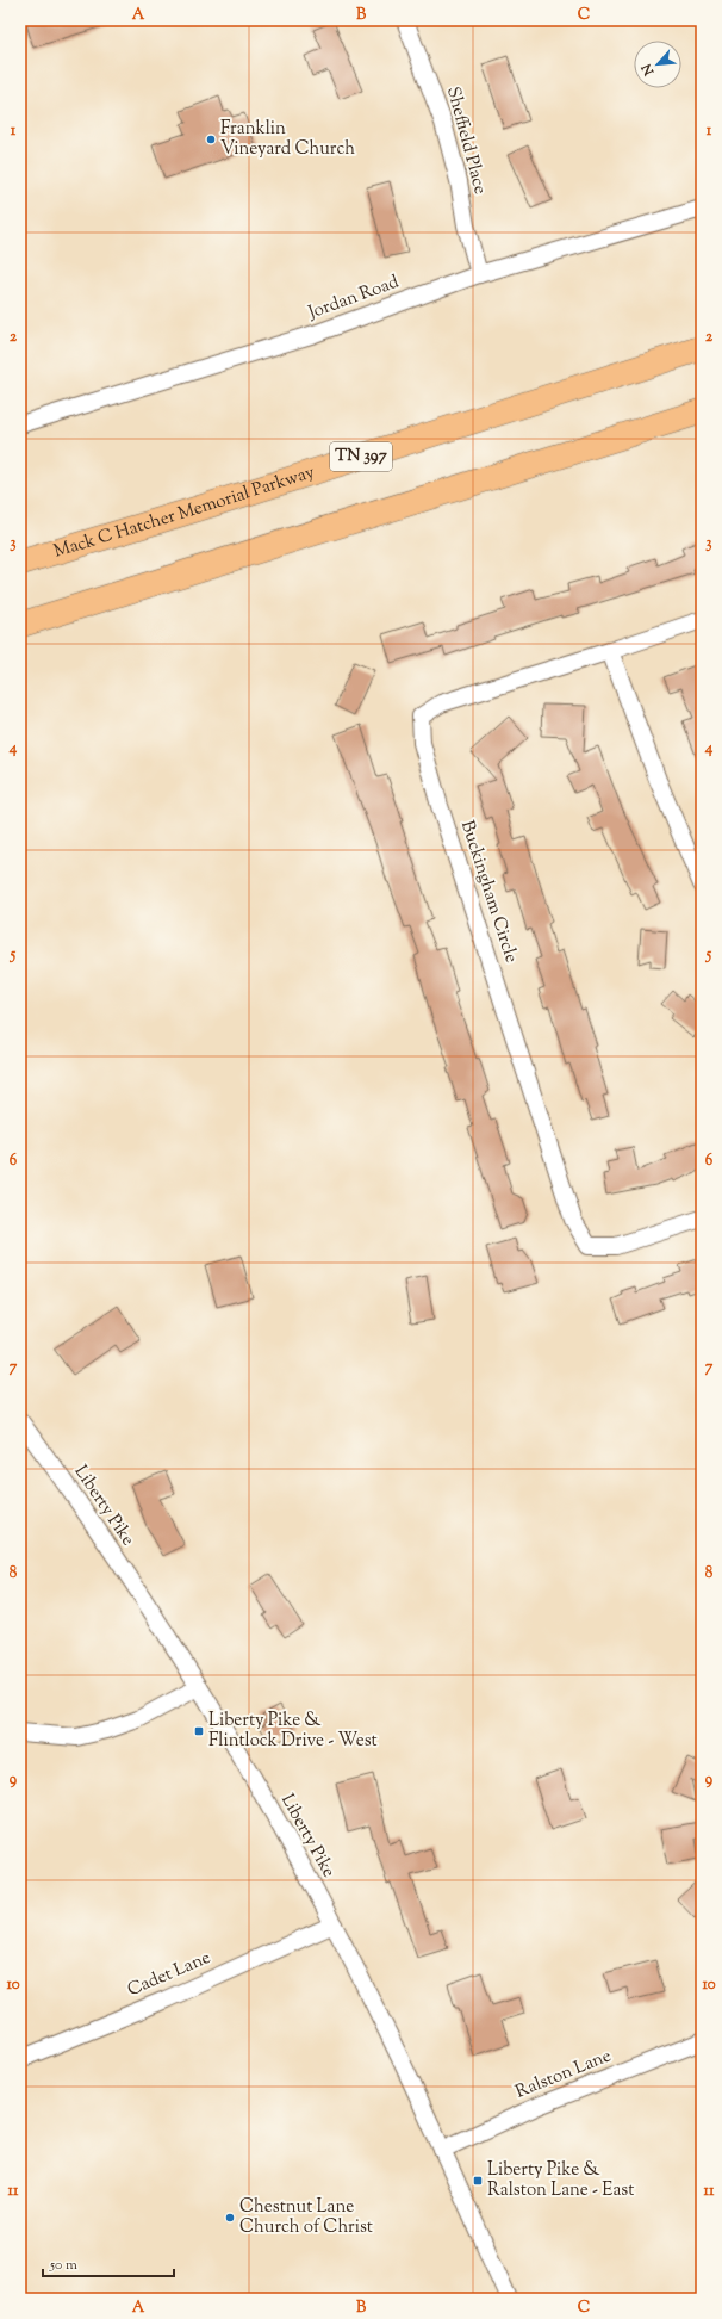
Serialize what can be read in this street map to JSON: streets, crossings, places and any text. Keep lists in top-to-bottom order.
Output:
{
  "streets": {
    "highway": ["TN 397", "Mack C Hatcher Memorial Parkway"],
    "street": [
      "Sheffield Place",
      "Jordan Road",
      "Buckingham Circle",
      "Liberty Pike",
      "Cadet Lane",
      "Ralston Lane"
    ]
  },
  "crossings": [
    ["Sheffield Place", "Jordan Road"],
    ["Liberty Pike", "Cadet Lane"],
    ["Liberty Pike", "Ralston Lane"]
  ],
  "places": {
    "other": ["Franklin Vineyard Church", "Chestnut Lane Church of Christ"],
    "transit": ["Liberty Pike & Flintlock Drive - West", "Liberty Pike & Ralston Lane - East"]
  },
  "scale_bar": "50 m",
  "north": "bottom left",
  "grid": {
    "columns": ["A", "B", "C"],
    "rows": [
      "1",
      "2",
      "3",
      "4",
      "5",
      "6",
      "7",
      "8",
      "9",
      "10",
      "11"
    ]
  }
}
